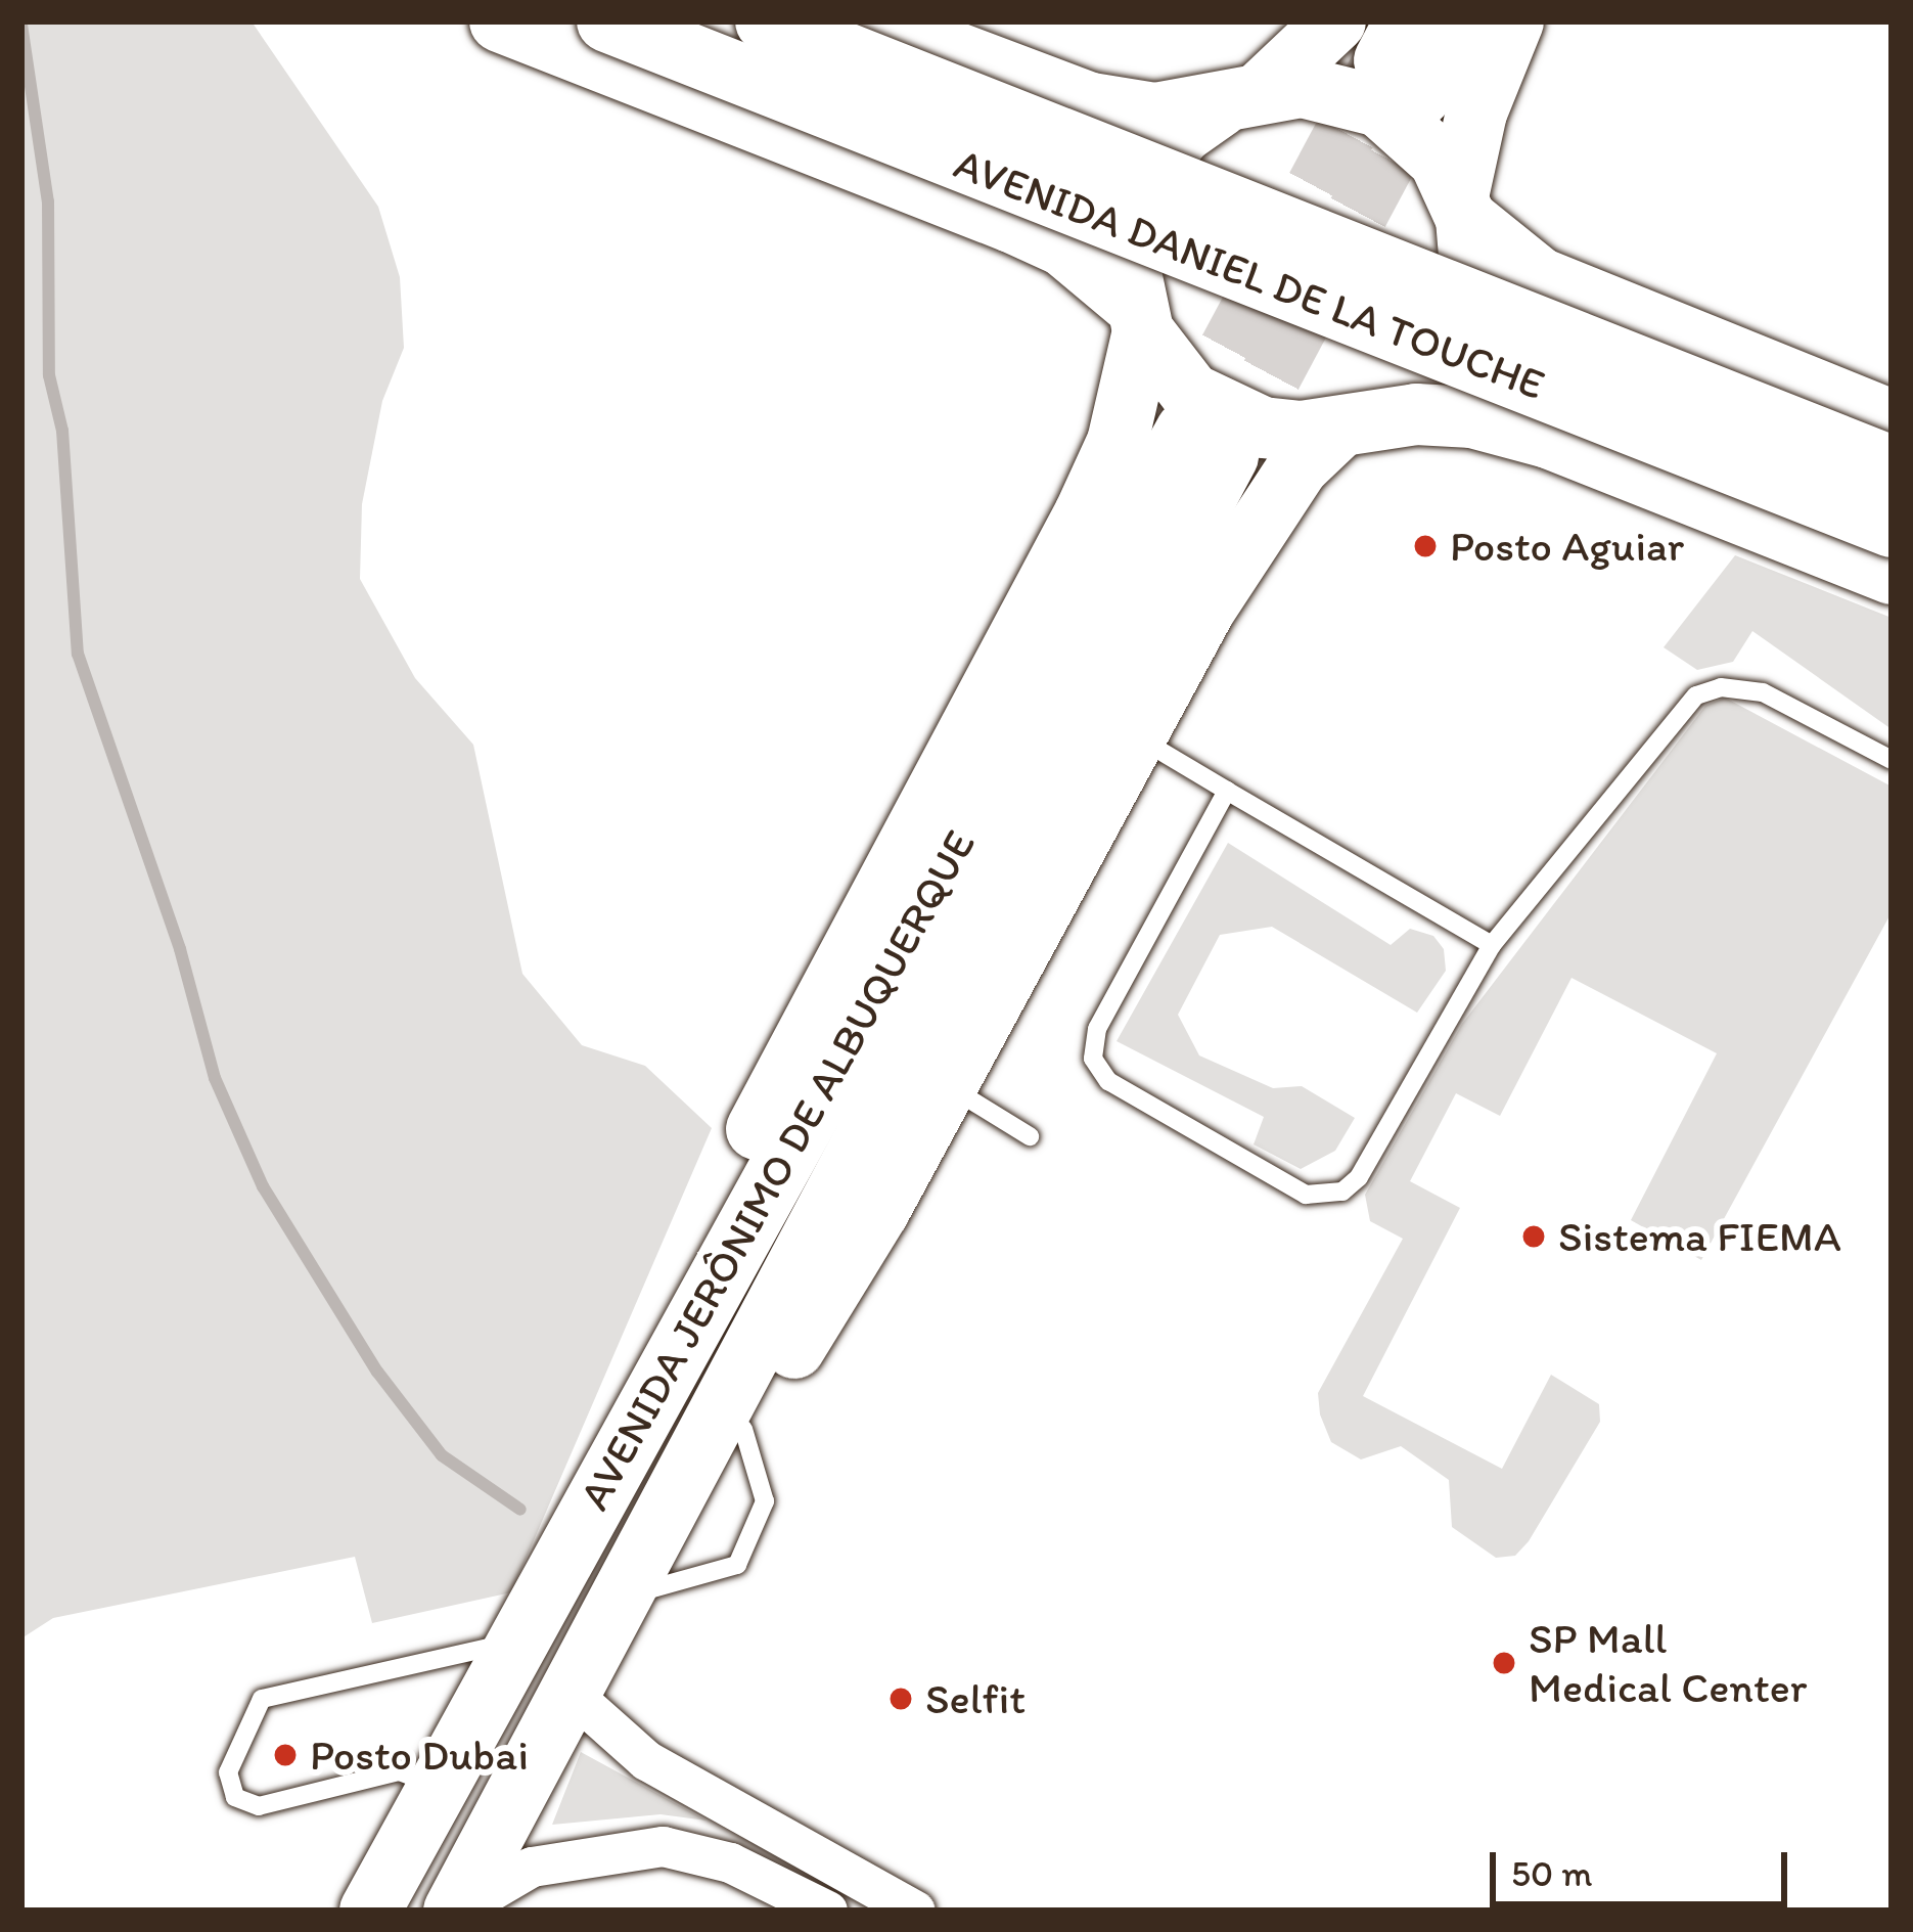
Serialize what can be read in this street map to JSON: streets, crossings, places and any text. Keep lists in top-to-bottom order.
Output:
{
  "streets": {
    "main road": ["AVENIDA DANIEL DE LA TOUCHE", "AVENIDA JERÔNIMO DE ALBUQUERQUE"]
  },
  "places": [
    "Posto Aguiar",
    "Sistema FIEMA",
    "SP Mall Medical Center",
    "Selfit",
    "Posto Dubai"
  ],
  "scale_bar": "50 m"
}
